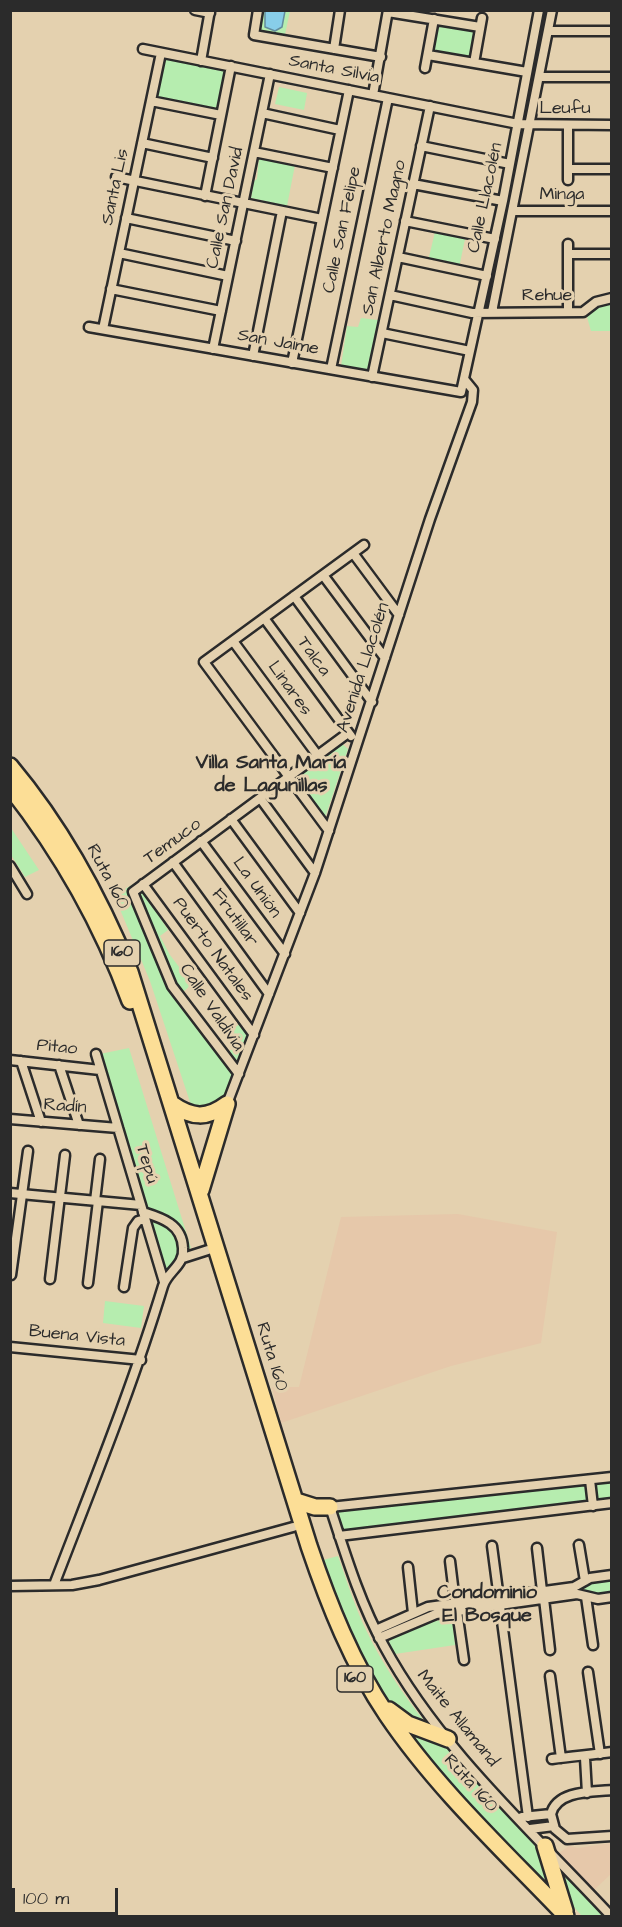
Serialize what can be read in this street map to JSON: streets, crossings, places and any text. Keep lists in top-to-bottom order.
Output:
{
  "streets": {
    "highway": ["Ruta 160", "160"],
    "street": [
      "Santa Silvia",
      "Leufu",
      "Santa Lis",
      "Minga",
      "Calle Llacolén",
      "Calle San David",
      "Calle San Felipe",
      "San Alberto Magno",
      "Rehue",
      "San Jaime",
      "Talca",
      "Avenida Llacolén",
      "Linares",
      "Temuco",
      "La Unión",
      "Frutillar",
      "Puerto Natales",
      "Calle Valdivia",
      "Pitao",
      "Radín",
      "Tepú",
      "Buena Vista",
      "Maite Allamand"
    ]
  },
  "crossings": [
    ["Santa Silvia", "Leufu"],
    ["Santa Silvia", "Santa Lis"],
    ["Santa Silvia", "Calle Llacolén"],
    ["Santa Silvia", "Calle San David"],
    ["Santa Silvia", "Calle San Felipe"],
    ["Santa Silvia", "San Alberto Magno"],
    ["Leufu", "Calle Llacolén"],
    ["Santa Lis", "San Jaime"],
    ["Minga", "Calle Llacolén"],
    ["Calle Llacolén", "Rehue"],
    ["Calle Llacolén", "San Jaime"],
    ["Calle Llacolén", "Avenida Llacolén"],
    ["Calle San David", "San Jaime"],
    ["Calle San Felipe", "San Jaime"],
    ["San Alberto Magno", "Rehue"],
    ["San Alberto Magno", "San Jaime"],
    ["Talca", "Avenida Llacolén"],
    ["Talca", "Temuco"],
    ["Avenida Llacolén", "La Unión"],
    ["Avenida Llacolén", "Frutillar"],
    ["Avenida Llacolén", "Puerto Natales"],
    ["Avenida Llacolén", "Calle Valdivia"],
    ["Linares", "Temuco"],
    ["Temuco", "La Unión"],
    ["Temuco", "Frutillar"],
    ["Temuco", "Puerto Natales"],
    ["Temuco", "Calle Valdivia"],
    ["Pitao", "Tepú"],
    ["Radín", "Tepú"]
  ],
  "districts": ["Villa Santa María de Lagunillas", "Condominio El Bosque"],
  "scale_bar": "100 m"
}
